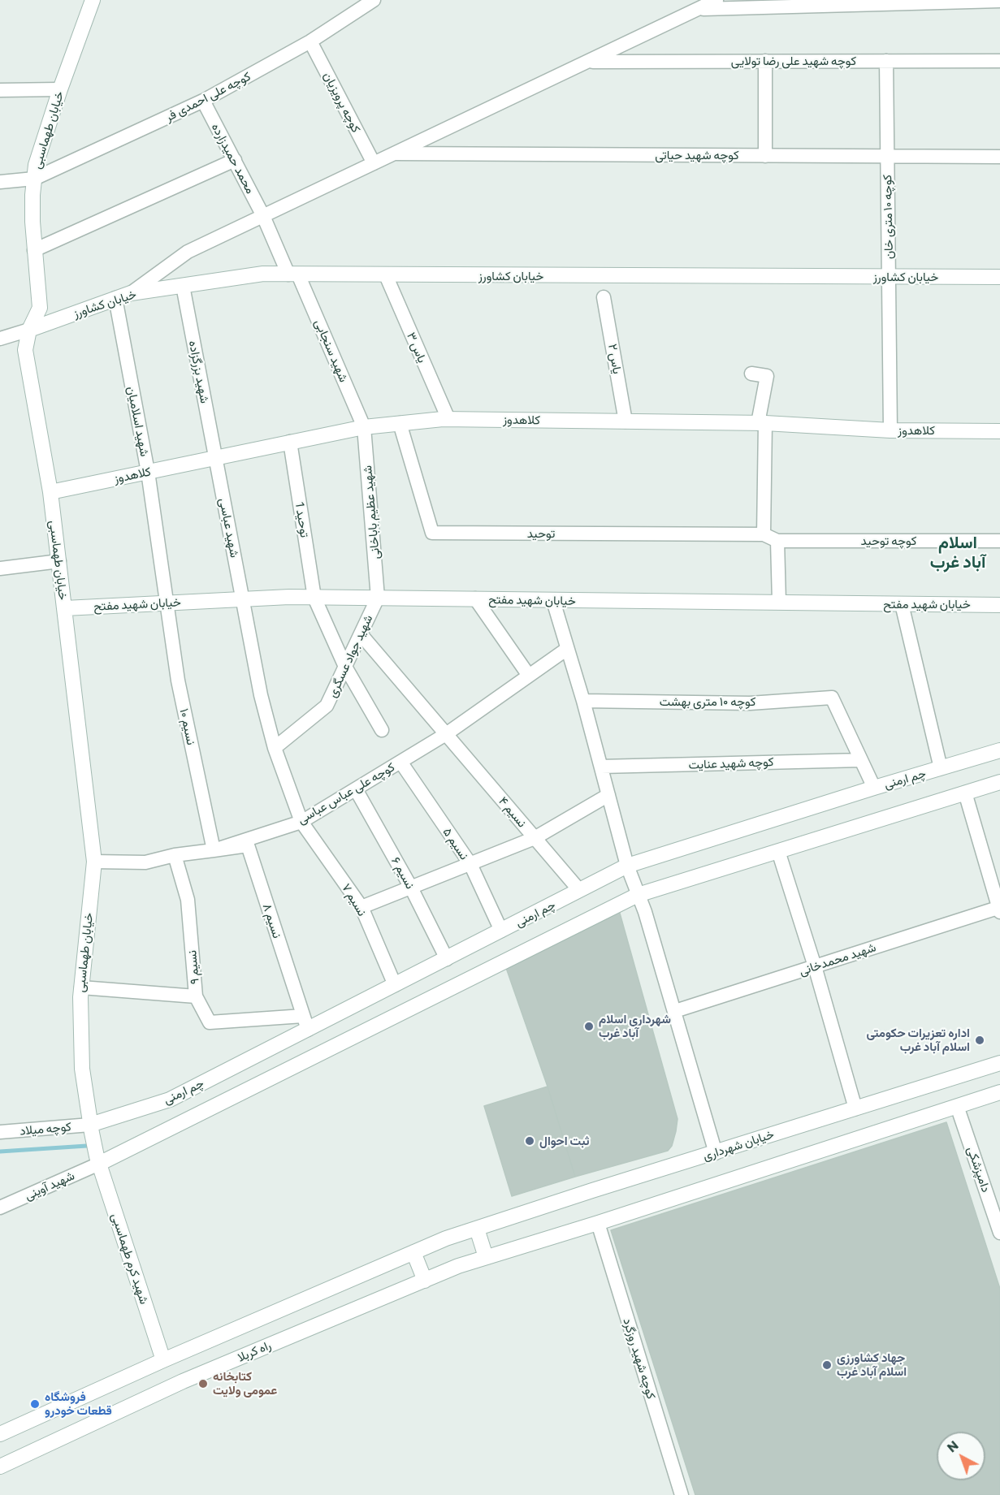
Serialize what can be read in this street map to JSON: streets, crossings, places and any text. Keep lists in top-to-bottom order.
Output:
{
  "streets": {
    "street": [
      "کوچه شهید علی رضا تولایی",
      "کوچه علی احمدی فر",
      "کوچه پرویزیان",
      "خیابان طهماسبی",
      "کوچه شهید حیاتی",
      "محمد حمیدزارده",
      "کوچه ۱۰ متری خان",
      "خیابان کشاورز",
      "یاس ۳",
      "شهید سنجابی",
      "یاس ۲",
      "شهید بزرگزاده",
      "کلاهدوز",
      "شهید اسلامیان",
      "شهید عظیم باباخانی",
      "توحید 1",
      "شهید عباسی",
      "توحید",
      "کوچه توحید",
      "خیابان شهید مفتح",
      "شهید جواد عسگری",
      "کوچه ۱۰ متری بهشت",
      "نسیم ۱۰",
      "کوچه شهید عنایت",
      "چم ارمنی",
      "کوچه علی عباس عباسی",
      "نسیم ۴",
      "نسیم ۵",
      "نسیم ۶",
      "نسیم ۷",
      "نسیم ۸",
      "شهید محمدخانی",
      "نسیم ۹",
      "کوچه میلاد",
      "خیابان شهرداری",
      "دامپزشکی",
      "شهید آوینی",
      "شهید کرم طهماسبی",
      "راه کربلا",
      "کوچه شهید روزگرد"
    ]
  },
  "crossings": [
    ["کوچه شهید علی رضا تولایی", "کوچه ۱۰ متری خان"],
    ["کوچه علی احمدی فر", "کوچه پرویزیان"],
    ["کوچه علی احمدی فر", "خیابان طهماسبی"],
    ["کوچه علی احمدی فر", "محمد حمیدزارده"],
    ["خیابان طهماسبی", "خیابان کشاورز"],
    ["خیابان طهماسبی", "کلاهدوز"],
    ["خیابان طهماسبی", "خیابان شهید مفتح"],
    ["خیابان طهماسبی", "چم ارمنی"],
    ["خیابان طهماسبی", "کوچه علی عباس عباسی"],
    ["خیابان طهماسبی", "نسیم ۹"],
    ["خیابان طهماسبی", "کوچه میلاد"],
    ["خیابان طهماسبی", "شهید آوینی"],
    ["خیابان طهماسبی", "شهید کرم طهماسبی"],
    ["کوچه شهید حیاتی", "کوچه ۱۰ متری خان"],
    ["محمد حمیدزارده", "خیابان کشاورز"],
    ["محمد حمیدزارده", "شهید سنجابی"],
    ["کوچه ۱۰ متری خان", "خیابان کشاورز"],
    ["کوچه ۱۰ متری خان", "کلاهدوز"],
    ["خیابان کشاورز", "یاس ۳"],
    ["خیابان کشاورز", "شهید سنجابی"],
    ["خیابان کشاورز", "شهید بزرگزاده"],
    ["خیابان کشاورز", "شهید اسلامیان"],
    ["یاس ۳", "کلاهدوز"],
    ["شهید سنجابی", "کلاهدوز"],
    ["شهید سنجابی", "شهید عظیم باباخانی"],
    ["یاس ۲", "کلاهدوز"],
    ["شهید بزرگزاده", "کلاهدوز"],
    ["شهید بزرگزاده", "شهید عباسی"],
    ["کلاهدوز", "شهید اسلامیان"],
    ["کلاهدوز", "شهید عظیم باباخانی"],
    ["کلاهدوز", "توحید 1"],
    ["کلاهدوز", "شهید عباسی"],
    ["کلاهدوز", "توحید"],
    ["شهید اسلامیان", "خیابان شهید مفتح"],
    ["شهید اسلامیان", "نسیم ۱۰"],
    ["شهید عظیم باباخانی", "خیابان شهید مفتح"],
    ["شهید عظیم باباخانی", "شهید جواد عسگری"],
    ["توحید 1", "خیابان شهید مفتح"],
    ["توحید 1", "شهید جواد عسگری"],
    ["شهید عباسی", "خیابان شهید مفتح"],
    ["شهید عباسی", "شهید جواد عسگری"],
    ["شهید عباسی", "نسیم ۷"],
    ["خیابان شهید مفتح", "شهید جواد عسگری"],
    ["خیابان شهید مفتح", "نسیم ۱۰"],
    ["شهید جواد عسگری", "نسیم ۴"],
    ["شهید جواد عسگری", "نسیم ۷"],
    ["کوچه ۱۰ متری بهشت", "کوچه شهید عنایت"],
    ["نسیم ۱۰", "کوچه علی عباس عباسی"],
    ["نسیم ۱۰", "نسیم ۸"],
    ["چم ارمنی", "نسیم ۴"],
    ["چم ارمنی", "نسیم ۵"],
    ["چم ارمنی", "نسیم ۶"],
    ["چم ارمنی", "نسیم ۷"],
    ["چم ارمنی", "نسیم ۸"],
    ["چم ارمنی", "کوچه میلاد"],
    ["کوچه علی عباس عباسی", "نسیم ۴"],
    ["کوچه علی عباس عباسی", "نسیم ۵"],
    ["کوچه علی عباس عباسی", "نسیم ۶"],
    ["کوچه علی عباس عباسی", "نسیم ۷"],
    ["کوچه علی عباس عباسی", "نسیم ۸"],
    ["کوچه علی عباس عباسی", "نسیم ۹"],
    ["شهید آوینی", "شهید کرم طهماسبی"]
  ],
  "districts": ["اسلام آباد غرب"],
  "places": [
    "شهرداری اسلام آباد غرب",
    "اداره تعزیرات حکومتی اسلام آباد غرب",
    "ثبت احوال",
    "جهاد کشاورزی اسلام آباد غرب",
    "کتابخانه عمومی ولایت",
    "فروشگاه قطعات خودرو"
  ],
  "north": "top left"
}
